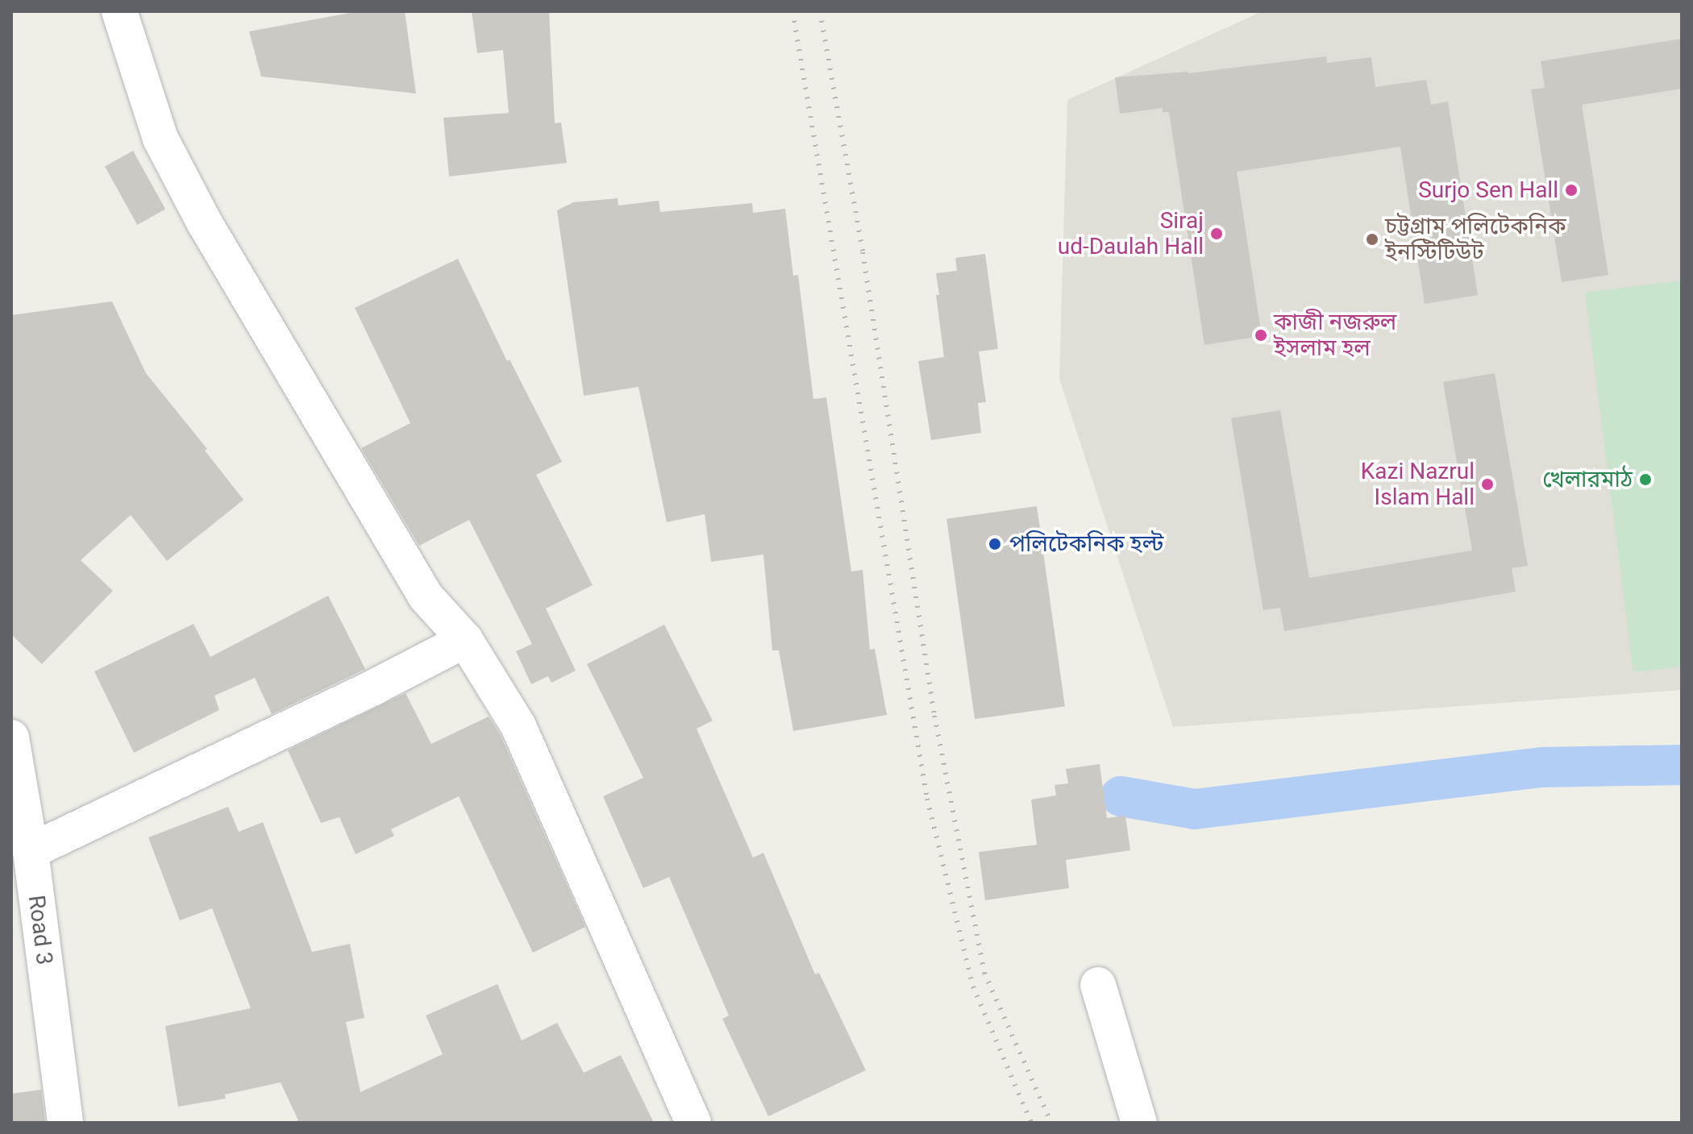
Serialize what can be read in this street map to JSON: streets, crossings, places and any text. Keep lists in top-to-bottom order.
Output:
{
  "streets": {
    "street": ["Road 3"]
  },
  "places": [
    "Surjo Sen Hall",
    "Siraj ud-Daulah Hall",
    "চট্টগ্রাম পলিটেকনিক ইনস্টিটিউট",
    "কাজী নজরুল ইসলাম হল",
    "খেলারমাঠ",
    "Kazi Nazrul Islam Hall",
    "পলিটেকনিক হল্ট"
  ]
}
